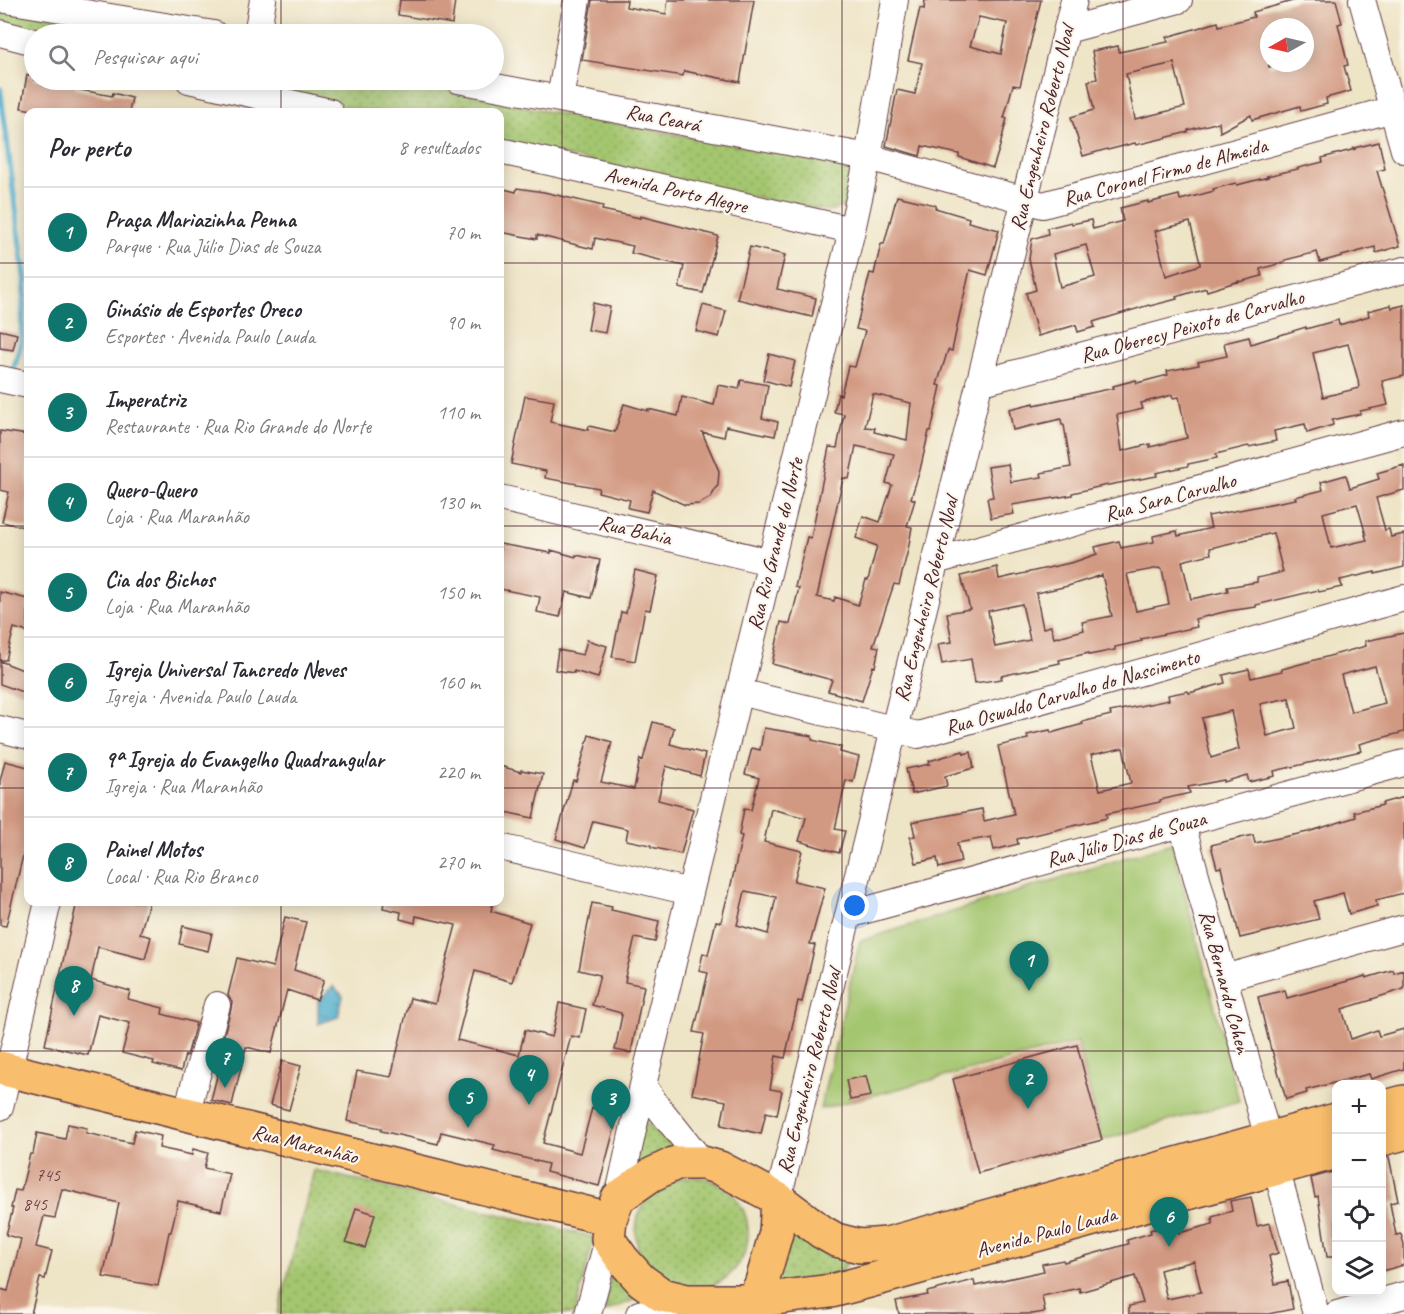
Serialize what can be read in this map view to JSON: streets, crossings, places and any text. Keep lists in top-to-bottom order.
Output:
{
  "streets": {
    "main road": ["Rua Maranhão", "Avenida Paulo Lauda"],
    "street": [
      "Rua Ceará",
      "Rua Engenheiro Roberto Noal",
      "Rua Coronel Firmo de Almeida",
      "Avenida Porto Alegre",
      "Rua Oberecy Peixoto de Carvalho",
      "Rua Sara Carvalho",
      "Rua Bahia",
      "Rua Rio Grande do Norte",
      "Rua Oswaldo Carvalho do Nascimento",
      "Rua Júlio Dias de Souza",
      "Rua Bernardo Cohen"
    ]
  },
  "crossings": [
    ["Rua Ceará", "Rua Coronel Firmo de Almeida"],
    ["Rua Ceará", "Rua Rio Grande do Norte"],
    ["Rua Engenheiro Roberto Noal", "Rua Coronel Firmo de Almeida"],
    ["Rua Engenheiro Roberto Noal", "Rua Oberecy Peixoto de Carvalho"],
    ["Rua Engenheiro Roberto Noal", "Rua Sara Carvalho"],
    ["Rua Engenheiro Roberto Noal", "Rua Rio Grande do Norte"],
    ["Rua Engenheiro Roberto Noal", "Rua Oswaldo Carvalho do Nascimento"],
    ["Rua Engenheiro Roberto Noal", "Rua Júlio Dias de Souza"],
    ["Rua Engenheiro Roberto Noal", "Rua Maranhão"],
    ["Rua Engenheiro Roberto Noal", "Avenida Paulo Lauda"],
    ["Rua Coronel Firmo de Almeida", "Rua Rio Grande do Norte"],
    ["Avenida Porto Alegre", "Rua Rio Grande do Norte"],
    ["Rua Bahia", "Rua Rio Grande do Norte"],
    ["Rua Rio Grande do Norte", "Rua Oswaldo Carvalho do Nascimento"],
    ["Rua Rio Grande do Norte", "Rua Maranhão"],
    ["Rua Rio Grande do Norte", "Avenida Paulo Lauda"],
    ["Rua Júlio Dias de Souza", "Rua Bernardo Cohen"],
    ["Rua Bernardo Cohen", "Avenida Paulo Lauda"],
    ["Rua Maranhão", "Avenida Paulo Lauda"]
  ],
  "house_numbers": ["745", "845"],
  "north": "left",
  "page": {
    "search": "Pesquisar aqui",
    "heading": ["Por perto", "8 resultados"],
    "list": [
      {
        "mark": "1",
        "name": "Praça Mariazinha Penna",
        "note": "Parque · Rua Júlio Dias de Souza",
        "value": "70 m"
      },
      {
        "mark": "2",
        "name": "Ginásio de Esportes Oreco",
        "note": "Esportes · Avenida Paulo Lauda",
        "value": "90 m"
      },
      {
        "mark": "3",
        "name": "Imperatriz",
        "note": "Restaurante · Rua Rio Grande do Norte",
        "value": "110 m"
      },
      {
        "mark": "4",
        "name": "Quero-Quero",
        "note": "Loja · Rua Maranhão",
        "value": "130 m"
      },
      {
        "mark": "5",
        "name": "Cia dos Bichos",
        "note": "Loja · Rua Maranhão",
        "value": "150 m"
      },
      {
        "mark": "6",
        "name": "Igreja Universal Tancredo Neves",
        "note": "Igreja · Avenida Paulo Lauda",
        "value": "160 m"
      },
      {
        "mark": "7",
        "name": "9ª Igreja do Evangelho Quadrangular",
        "note": "Igreja · Rua Maranhão",
        "value": "220 m"
      },
      {
        "mark": "8",
        "name": "Painel Motos",
        "note": "Local · Rua Rio Branco",
        "value": "270 m"
      }
    ],
    "pins": [
      "1",
      "8",
      "7",
      "4",
      "2",
      "5",
      "3",
      "6"
    ],
    "map_buttons": ["+", "−"]
  }
}
